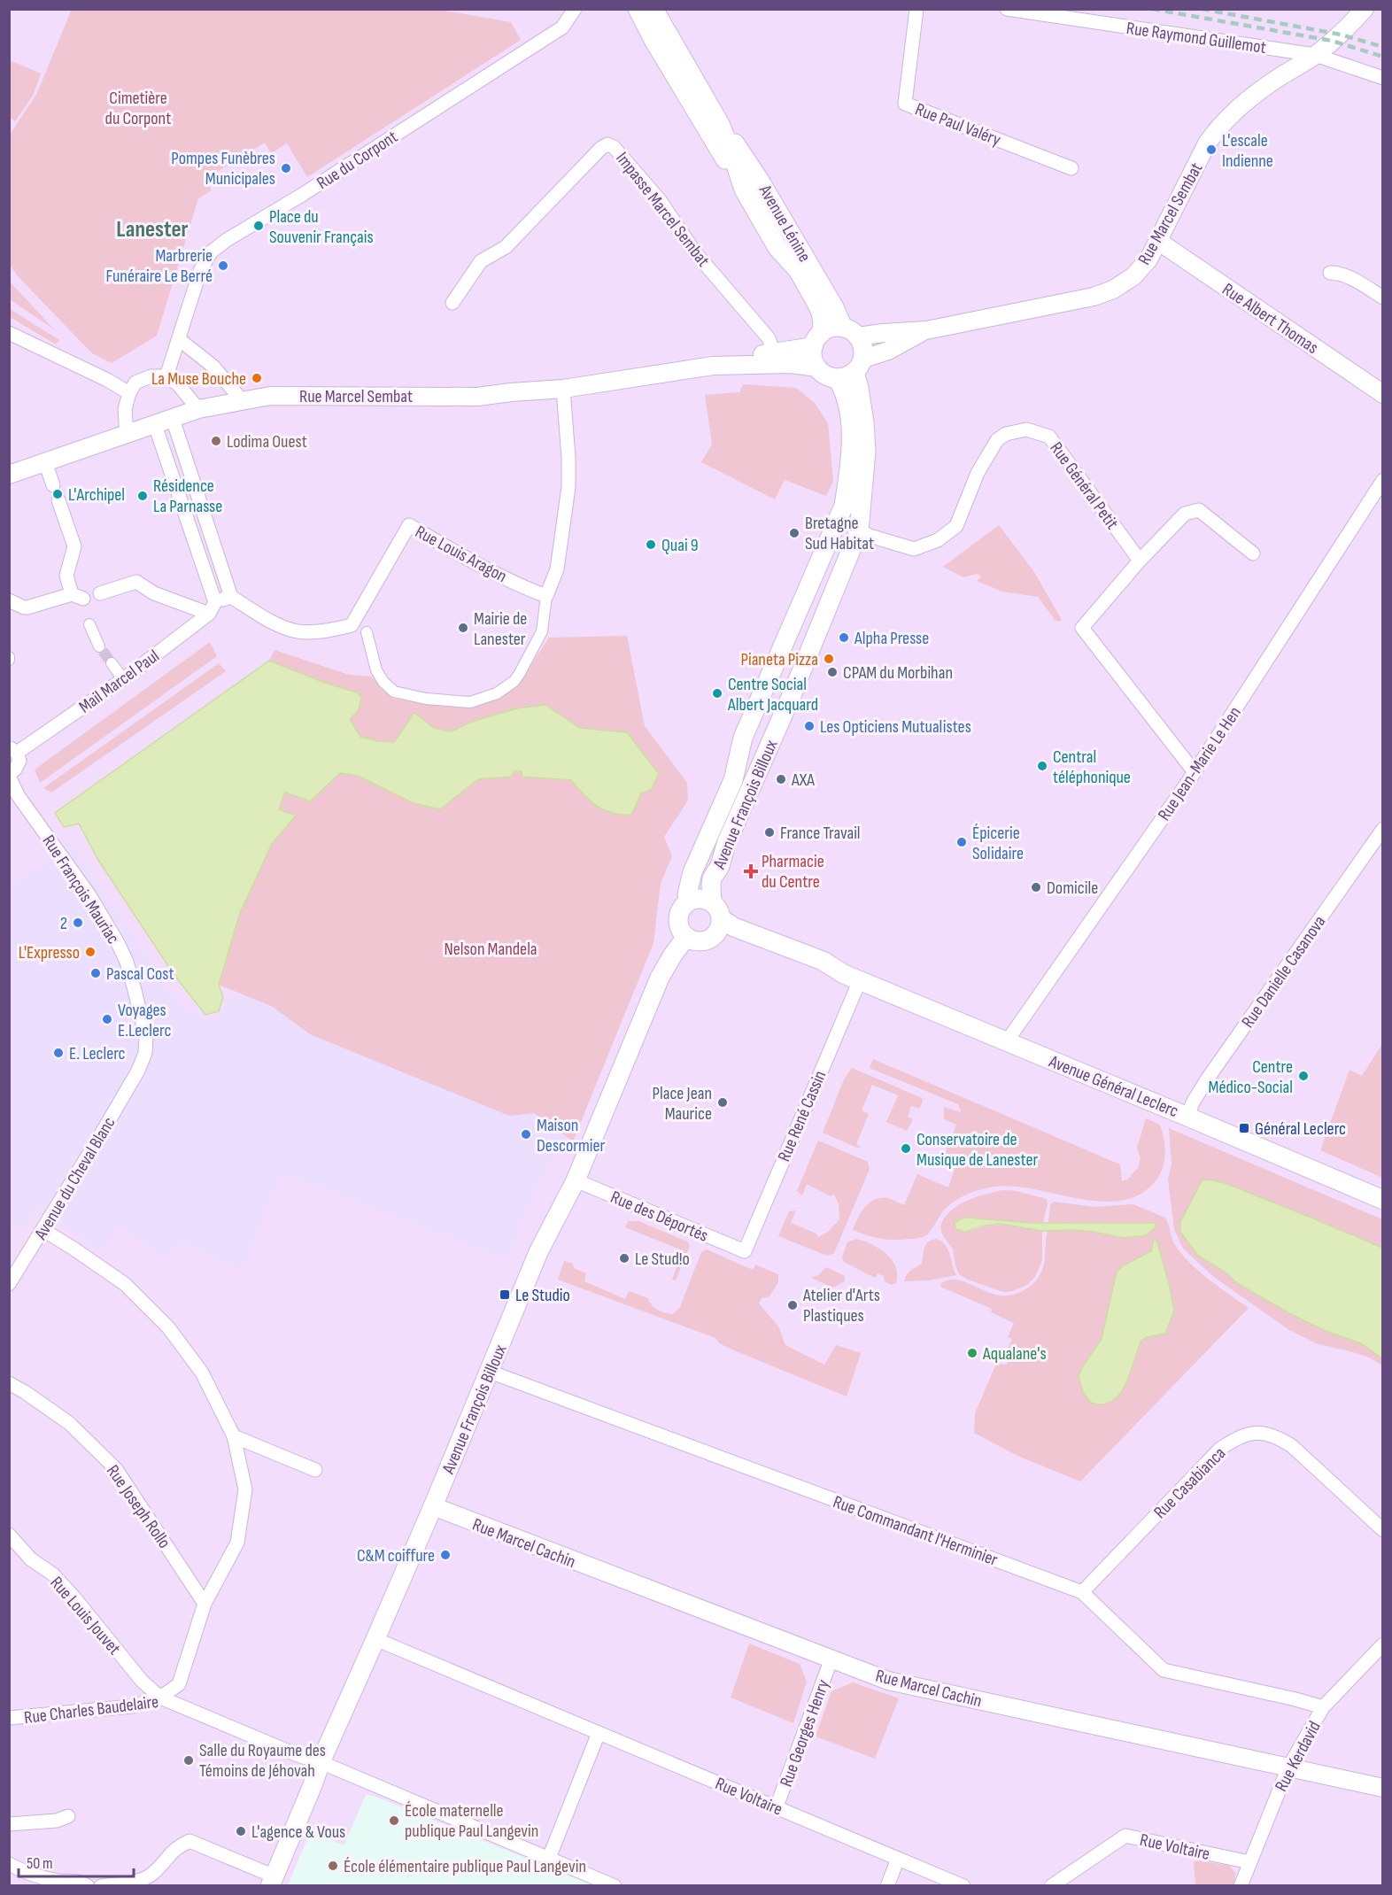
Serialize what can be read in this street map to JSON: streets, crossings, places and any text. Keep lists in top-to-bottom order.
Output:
{
  "streets": {
    "main road": ["Avenue Lénine", "Avenue François Billoux", "Avenue Général Leclerc"],
    "street": [
      "Rue Raymond Guillemot",
      "Rue Paul Valéry",
      "Rue du Corpont",
      "Impasse Marcel Sembat",
      "Rue Marcel Sembat",
      "Rue Albert Thomas",
      "Rue Général Petit",
      "Rue Louis Aragon",
      "Mail Marcel Paul",
      "Rue Jean-Marie Le Hen",
      "Rue François Mauriac",
      "Rue Danielle Casanova",
      "Rue René Cassin",
      "Avenue du Cheval Blanc",
      "Rue des Déportés",
      "Rue Casabianca",
      "Rue Joseph Rollo",
      "Rue Commandant l'Herminier",
      "Rue Marcel Cachin",
      "Rue Louis Jouvet",
      "Rue Charles Baudelaire",
      "Rue Georges Henry",
      "Rue Kerdavid",
      "Rue Voltaire"
    ]
  },
  "crossings": [
    ["Rue Raymond Guillemot", "Rue Marcel Sembat"],
    ["Impasse Marcel Sembat", "Rue Marcel Sembat"],
    ["Rue Marcel Sembat", "Avenue Lénine"],
    ["Rue Marcel Sembat", "Rue Albert Thomas"],
    ["Rue Marcel Sembat", "Avenue François Billoux"],
    ["Avenue Lénine", "Avenue François Billoux"],
    ["Rue Général Petit", "Avenue François Billoux"],
    ["Rue Louis Aragon", "Mail Marcel Paul"],
    ["Rue Jean-Marie Le Hen", "Avenue Général Leclerc"],
    ["Avenue François Billoux", "Avenue Général Leclerc"],
    ["Avenue François Billoux", "Rue des Déportés"],
    ["Avenue François Billoux", "Rue Commandant l'Herminier"],
    ["Avenue François Billoux", "Rue Marcel Cachin"],
    ["Avenue François Billoux", "Rue Charles Baudelaire"],
    ["Avenue François Billoux", "Rue Voltaire"],
    ["Rue François Mauriac", "Avenue du Cheval Blanc"],
    ["Rue Danielle Casanova", "Avenue Général Leclerc"],
    ["Avenue Général Leclerc", "Rue René Cassin"],
    ["Rue René Cassin", "Rue des Déportés"],
    ["Rue Casabianca", "Rue Commandant l'Herminier"],
    ["Rue Commandant l'Herminier", "Rue Kerdavid"],
    ["Rue Marcel Cachin", "Rue Georges Henry"],
    ["Rue Marcel Cachin", "Rue Kerdavid"],
    ["Rue Louis Jouvet", "Rue Charles Baudelaire"],
    ["Rue Georges Henry", "Rue Voltaire"],
    ["Rue Kerdavid", "Rue Voltaire"]
  ],
  "districts": ["Lanester"],
  "parks": ["Cimetière du Corpont", "Nelson Mandela"],
  "places": {
    "other": [
      "L'escale Indienne",
      "Pompes Funèbres Municipales",
      "Place du Souvenir Français",
      "Marbrerie Funéraire Le Berré",
      "La Muse Bouche",
      "Lodima Ouest",
      "L'Archipel",
      "Résidence La Parnasse",
      "Bretagne Sud Habitat",
      "Quai 9",
      "Mairie de Lanester",
      "Alpha Presse",
      "Pianeta Pizza",
      "CPAM du Morbihan",
      "Centre Social Albert Jacquard",
      "Les Opticiens Mutualistes",
      "Central téléphonique",
      "AXA",
      "France Travail",
      "Épicerie Solidaire",
      "Domicile",
      "2",
      "L'Expresso",
      "Pascal Cost",
      "Voyages E.Leclerc",
      "E. Leclerc",
      "Centre Médico-Social",
      "Place Jean Maurice",
      "Maison Descormier",
      "Conservatoire de Musique de Lanester",
      "Le Stud!o",
      "Atelier d'Arts Plastiques",
      "Aqualane's",
      "C&M coiffure",
      "Salle du Royaume des Témoins de Jéhovah",
      "École maternelle publique Paul Langevin",
      "L'agence & Vous",
      "École élémentaire publique Paul Langevin"
    ],
    "health": ["Pharmacie du Centre"],
    "transit": ["Général Leclerc", "Le Studio"]
  },
  "scale_bar": "50 m"
}
